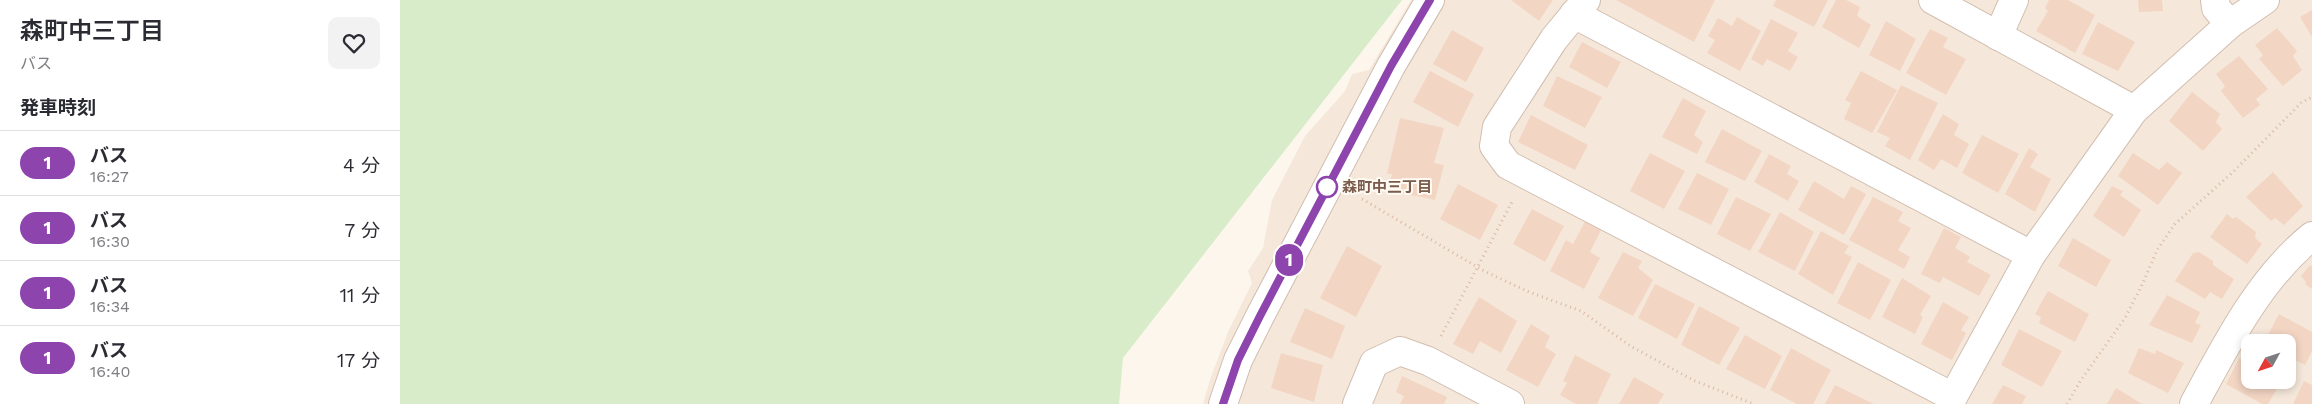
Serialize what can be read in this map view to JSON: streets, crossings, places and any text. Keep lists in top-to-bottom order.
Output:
{
  "places": ["森町中三丁目"],
  "lines": ["bus line 1"],
  "north": "bottom left",
  "page": {
    "heading": [
      ["森町中三丁目", "バス"],
      "発車時刻"
    ],
    "on_map": "1",
    "list": [
      {
        "mark": "1",
        "name": "バス",
        "note": "16:27",
        "value": "4 分"
      },
      {
        "mark": "1",
        "name": "バス",
        "note": "16:30",
        "value": "7 分"
      },
      {
        "mark": "1",
        "name": "バス",
        "note": "16:34",
        "value": "11 分"
      },
      {
        "mark": "1",
        "name": "バス",
        "note": "16:40",
        "value": "17 分"
      }
    ]
  }
}
